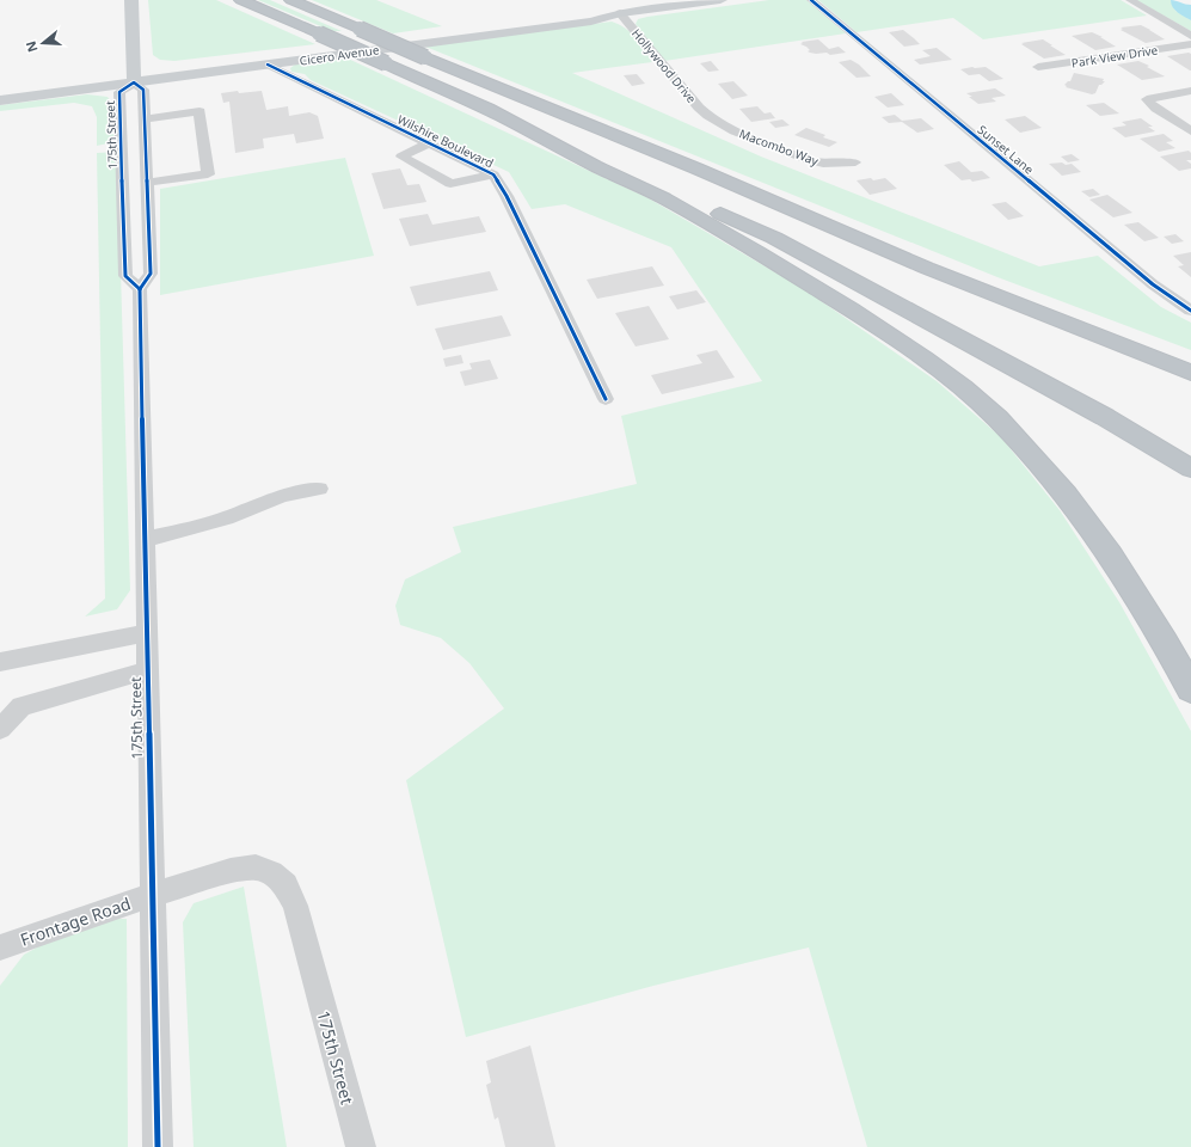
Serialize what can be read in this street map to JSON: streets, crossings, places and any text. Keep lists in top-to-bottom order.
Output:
{
  "streets": {
    "main road": ["Cicero Avenue", "175th Street"],
    "street": [
      "Park View Drive",
      "Hollywood Drive",
      "Wilshire Boulevard",
      "Macombo Way",
      "Sunset Lane",
      "Frontage Road"
    ]
  },
  "crossings": [
    ["Cicero Avenue", "Hollywood Drive"],
    ["Cicero Avenue", "175th Street"],
    ["Cicero Avenue", "Wilshire Boulevard"],
    ["Hollywood Drive", "Macombo Way"],
    ["175th Street", "Frontage Road"]
  ],
  "north": "left"
}
